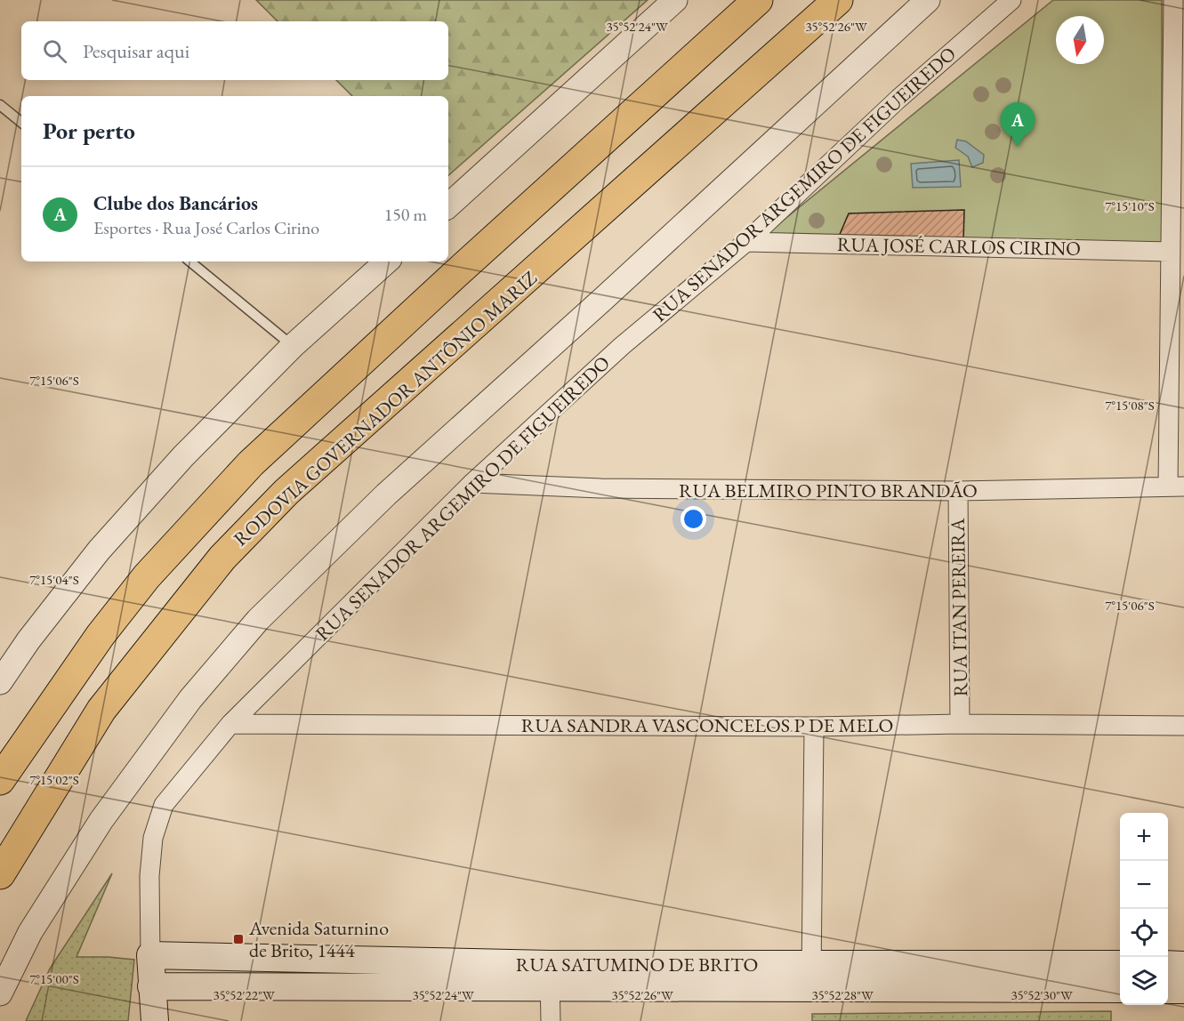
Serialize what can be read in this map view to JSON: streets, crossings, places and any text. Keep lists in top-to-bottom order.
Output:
{
  "streets": {
    "highway": ["RODOVIA GOVERNADOR ANTÔNIO MARIZ"],
    "main road": ["RUA SATUMINO DE BRITO"],
    "street": [
      "RUA SENADOR ARGEMIRO DE FIGUEIREDO",
      "RUA JOSÉ CARLOS CIRINO",
      "RUA BELMIRO PINTO BRANDÃO",
      "RUA ITAN PEREIRA",
      "RUA SANDRA VASCONCELOS P DE MELO"
    ]
  },
  "crossings": [
    ["RUA SENADOR ARGEMIRO DE FIGUEIREDO", "RUA JOSÉ CARLOS CIRINO"],
    ["RUA SENADOR ARGEMIRO DE FIGUEIREDO", "RUA BELMIRO PINTO BRANDÃO"],
    ["RUA SENADOR ARGEMIRO DE FIGUEIREDO", "RUA SANDRA VASCONCELOS P DE MELO"],
    ["RUA SENADOR ARGEMIRO DE FIGUEIREDO", "RUA SATUMINO DE BRITO"],
    ["RUA BELMIRO PINTO BRANDÃO", "RUA ITAN PEREIRA"],
    ["RUA ITAN PEREIRA", "RUA SANDRA VASCONCELOS P DE MELO"]
  ],
  "places": {
    "transit": ["Avenida Saturnino de Brito, 1444"]
  },
  "north": "bottom",
  "page": {
    "search": "Pesquisar aqui",
    "heading": "Por perto",
    "pins": "A",
    "list": [
      {
        "mark": "A",
        "name": "Clube dos Bancários",
        "note": "Esportes · Rua José Carlos Cirino",
        "value": "150 m"
      }
    ],
    "map_buttons": ["+", "−"]
  },
  "coordinates": [
    "35°52'24\"W",
    "35°52'26\"W",
    "7°15'10\"S",
    "7°15'06\"S",
    "7°15'08\"S",
    "7°15'04\"S",
    "7°15'02\"S",
    "7°15'00\"S",
    "35°52'22\"W",
    "35°52'28\"W",
    "35°52'30\"W"
  ]
}
